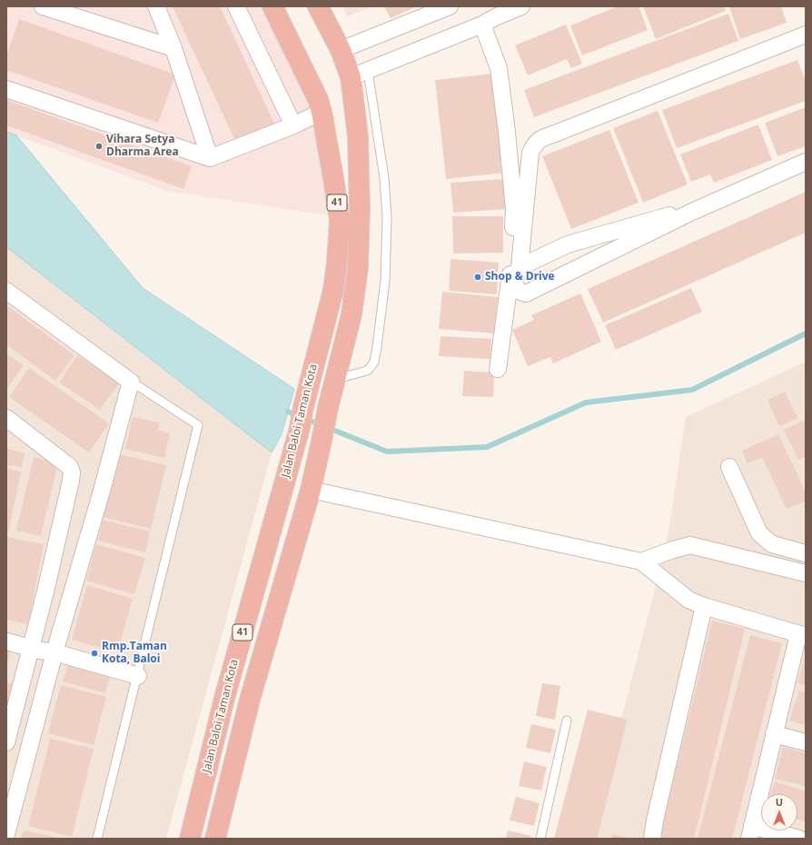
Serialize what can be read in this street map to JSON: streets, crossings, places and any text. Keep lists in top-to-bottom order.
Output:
{
  "streets": {
    "highway": ["41", "Jalan Baloi Taman Kota"]
  },
  "places": ["Vihara Setya Dharma Area", "Shop & Drive", "Rmp.Taman Kota, Baloi"],
  "north": "top"
}
